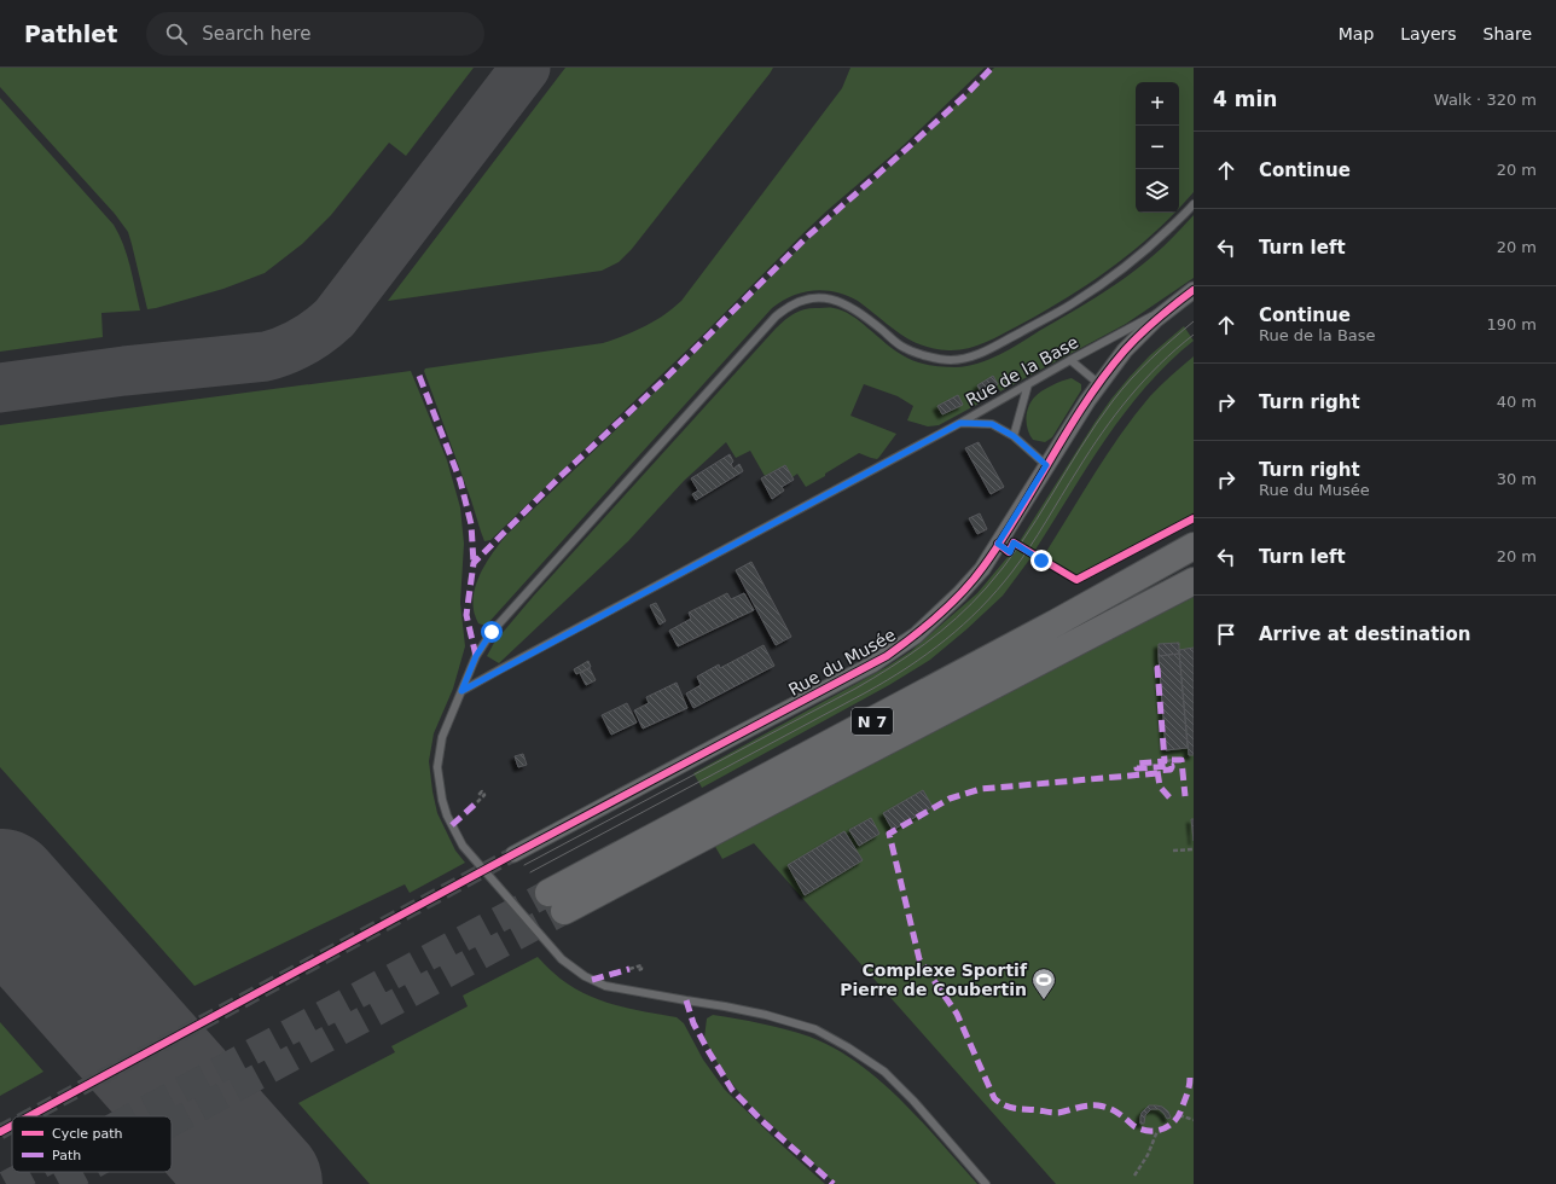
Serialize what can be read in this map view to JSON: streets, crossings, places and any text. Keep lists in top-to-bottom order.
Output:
{
  "streets": {
    "highway": ["N 7"],
    "street": ["Rue du Musée"],
    "lane": ["Rue de la Base"]
  },
  "crossings": [
    ["Rue de la Base", "Rue du Musée"]
  ],
  "places": {
    "sports": ["Complexe Sportif Pierre de Coubertin"]
  },
  "legend": ["Cycle path", "Path"],
  "page": {
    "header": "Pathlet",
    "search": "Search here",
    "nav": ["Map", "Layers", "Share"],
    "heading": ["4 min", "Walk · 320 m"],
    "map_buttons": ["+", "−"],
    "list": [
      ["Continue", "20 m"],
      ["Turn left", "20 m"],
      ["Continue", "Rue de la Base", "190 m"],
      ["Turn right", "40 m"],
      ["Turn right", "Rue du Musée", "30 m"],
      ["Turn left", "20 m"],
      "Arrive at destination"
    ]
  }
}
